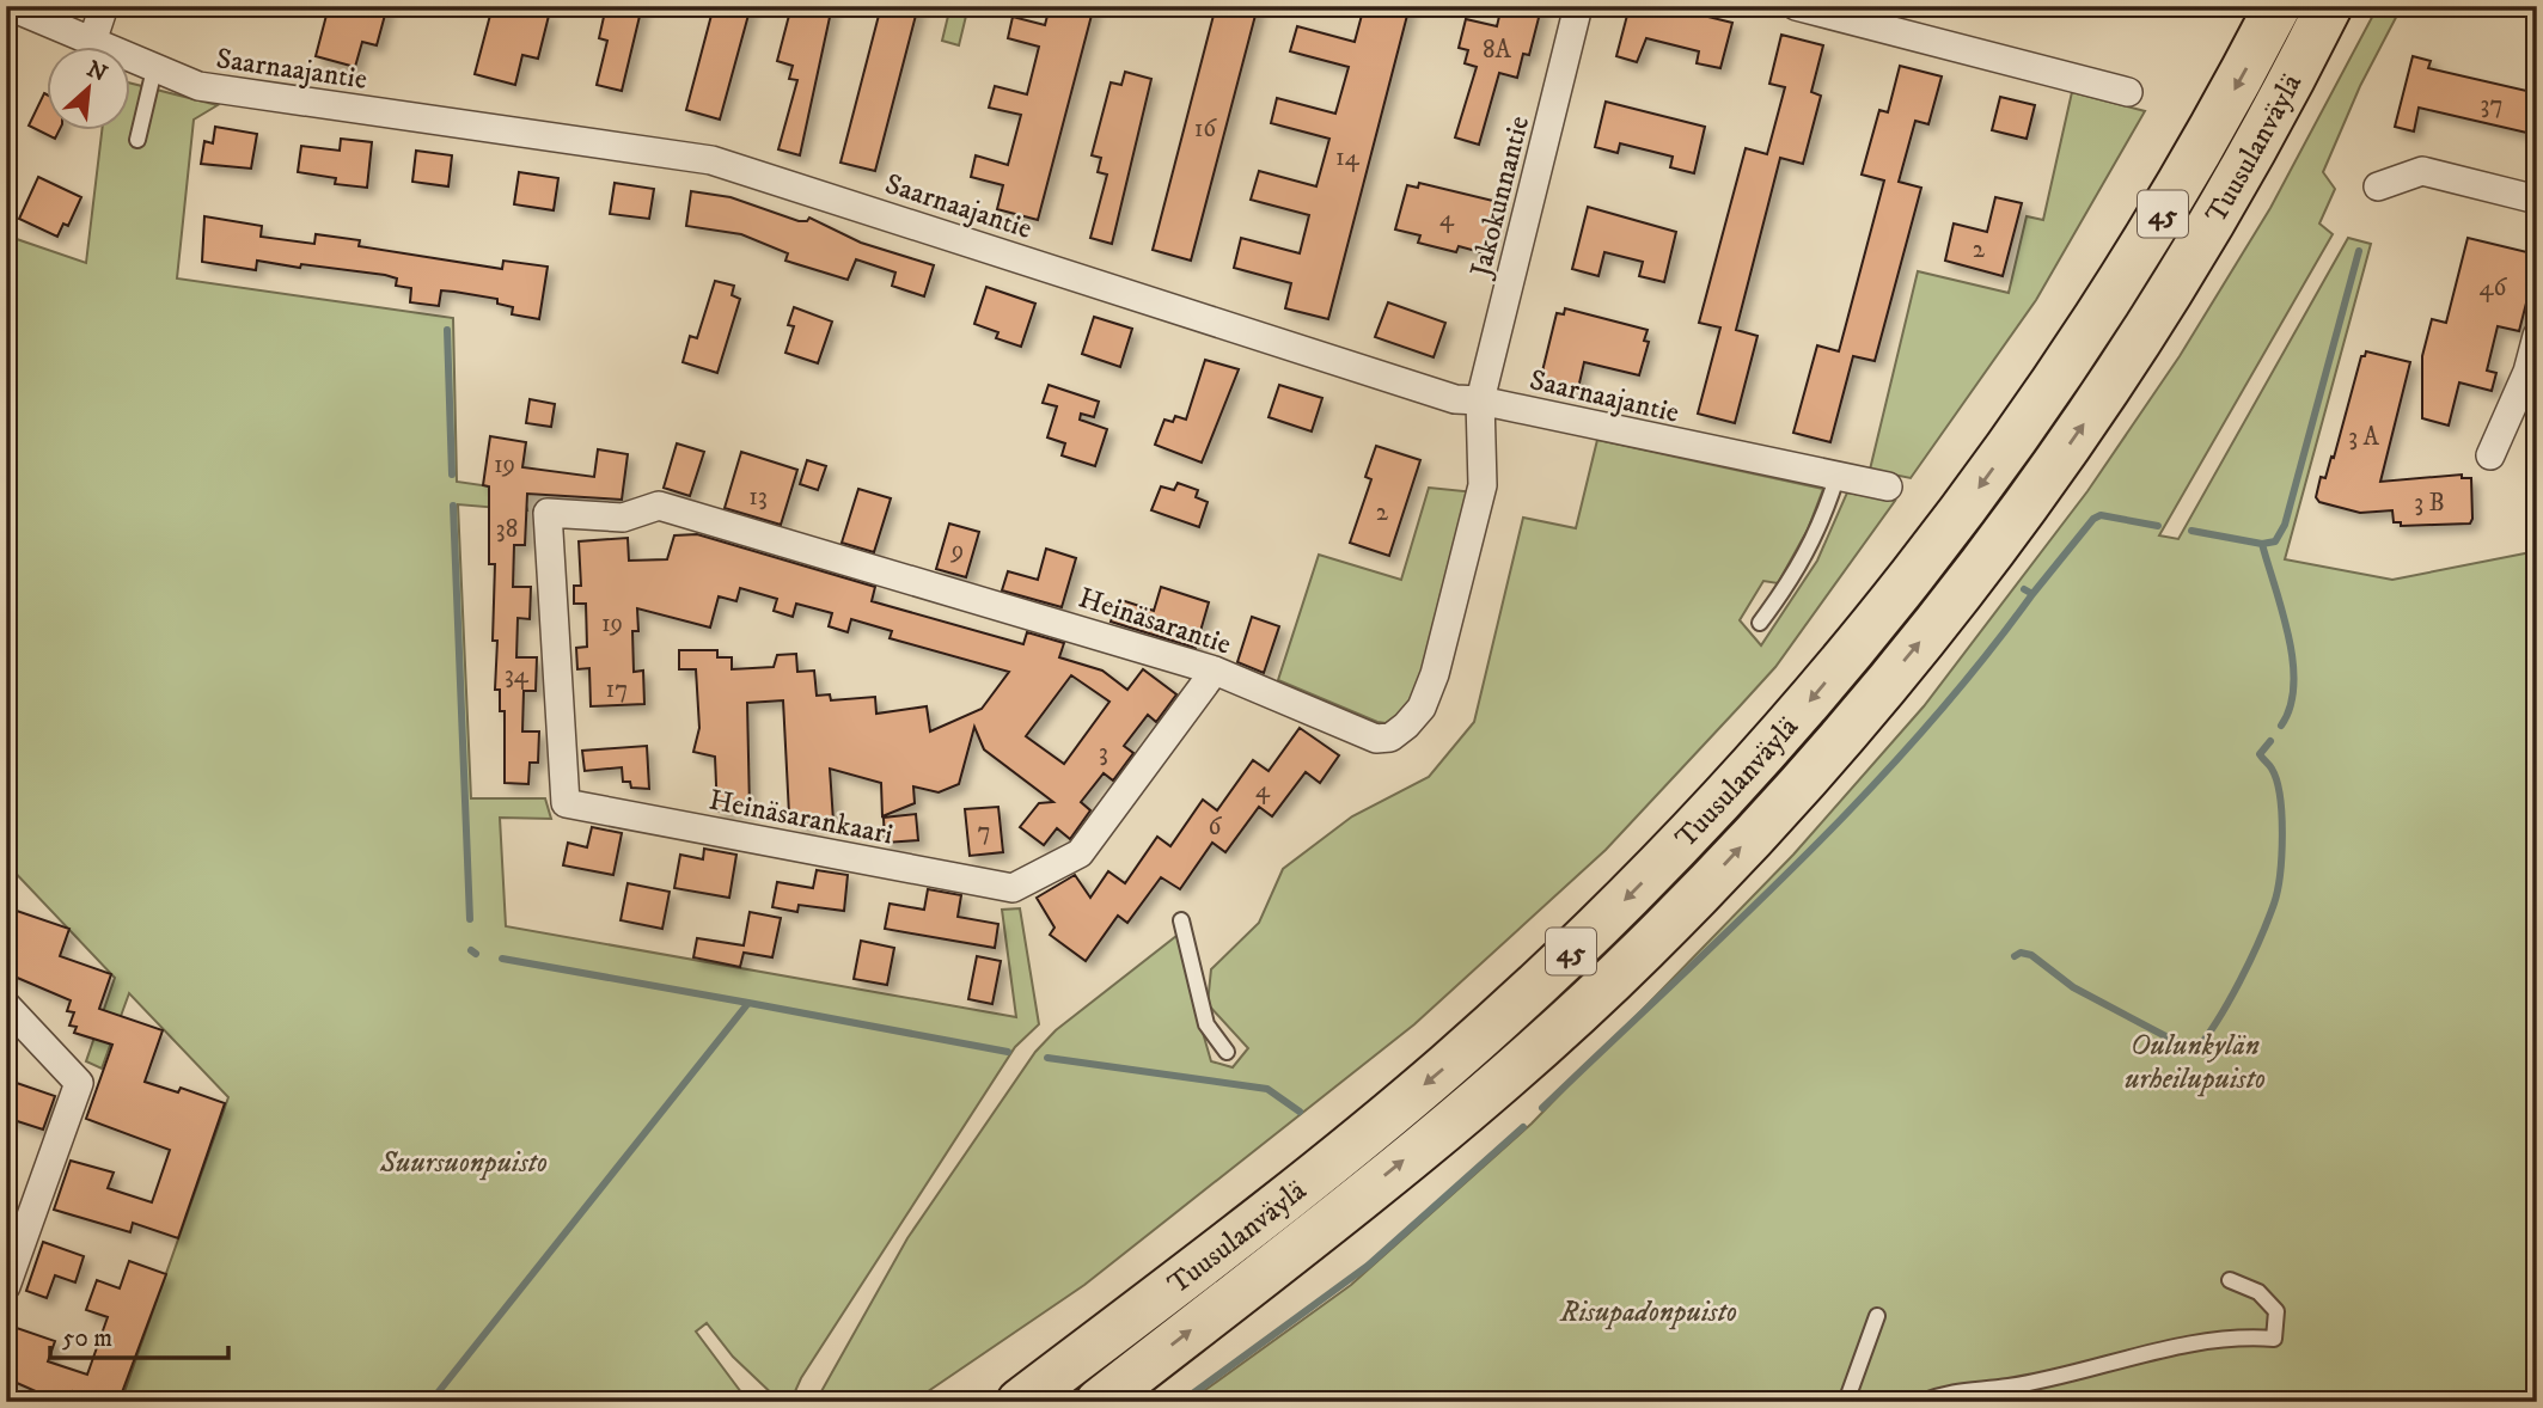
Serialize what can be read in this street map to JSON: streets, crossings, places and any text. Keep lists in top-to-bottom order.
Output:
{
  "streets": {
    "highway": ["Tuusulanväylä", "45"],
    "street": [
      "Saarnaajantie",
      "Jakokunnantie",
      "Heinäsarantie",
      "Heinäsarankaari"
    ]
  },
  "crossings": [
    ["Saarnaajantie", "Jakokunnantie"],
    ["Saarnaajantie", "Heinäsarantie"],
    ["Jakokunnantie", "Heinäsarantie"],
    ["Heinäsarantie", "Heinäsarankaari"]
  ],
  "parks": ["Oulunkylän urheilupuisto", "Suursuonpuisto", "Risupadonpuisto"],
  "house_numbers": [
    "8A",
    "37",
    "16",
    "14",
    "4",
    "2",
    "46",
    "3 A",
    "19",
    "13",
    "3 B",
    "2",
    "38",
    "9",
    "19",
    "34",
    "17",
    "3",
    "4",
    "6",
    "7"
  ],
  "scale_bar": "50 m",
  "north": "top right"
}
